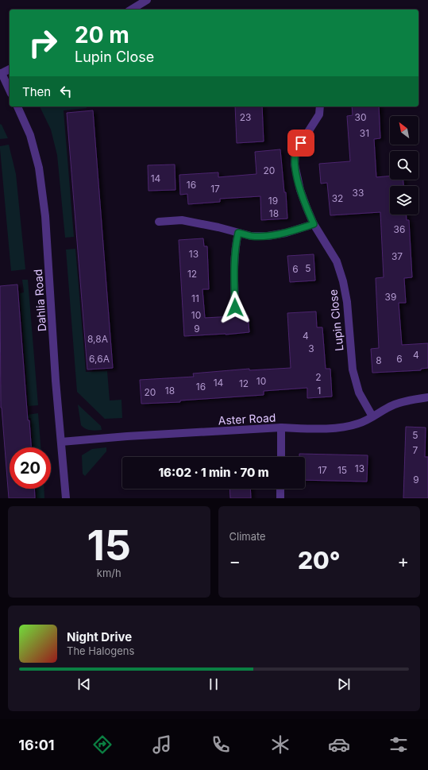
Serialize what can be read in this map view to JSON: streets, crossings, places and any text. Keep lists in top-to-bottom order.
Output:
{
  "streets": {
    "street": ["Dahlia Road", "Lupin Close", "Aster Road"]
  },
  "crossings": [
    ["Dahlia Road", "Aster Road"],
    ["Lupin Close", "Aster Road"]
  ],
  "house_numbers": [
    "23",
    "30",
    "31",
    "20",
    "14",
    "16",
    "17",
    "33",
    "32",
    "19",
    "18",
    "36",
    "13",
    "37",
    "5",
    "6",
    "12",
    "39",
    "11",
    "10",
    "9",
    "4",
    "8,8A",
    "3",
    "4",
    "6,6A",
    "6",
    "8",
    "2",
    "10",
    "14",
    "12",
    "16",
    "18",
    "1",
    "20",
    "5",
    "7",
    "13",
    "17",
    "15",
    "9"
  ],
  "north": "top left",
  "page": {
    "turn": ["20 m", "Lupin Close"],
    "then": "Then",
    "limit": "20",
    "trip": "16:02 · 1 min · 70 m",
    "tile": [
      ["15", "km/h"],
      "Climate"
    ],
    "heat": ["−", "20°", "+"],
    "song": ["Night Drive", "The Halogens"],
    "tabs": "16:01"
  }
}
